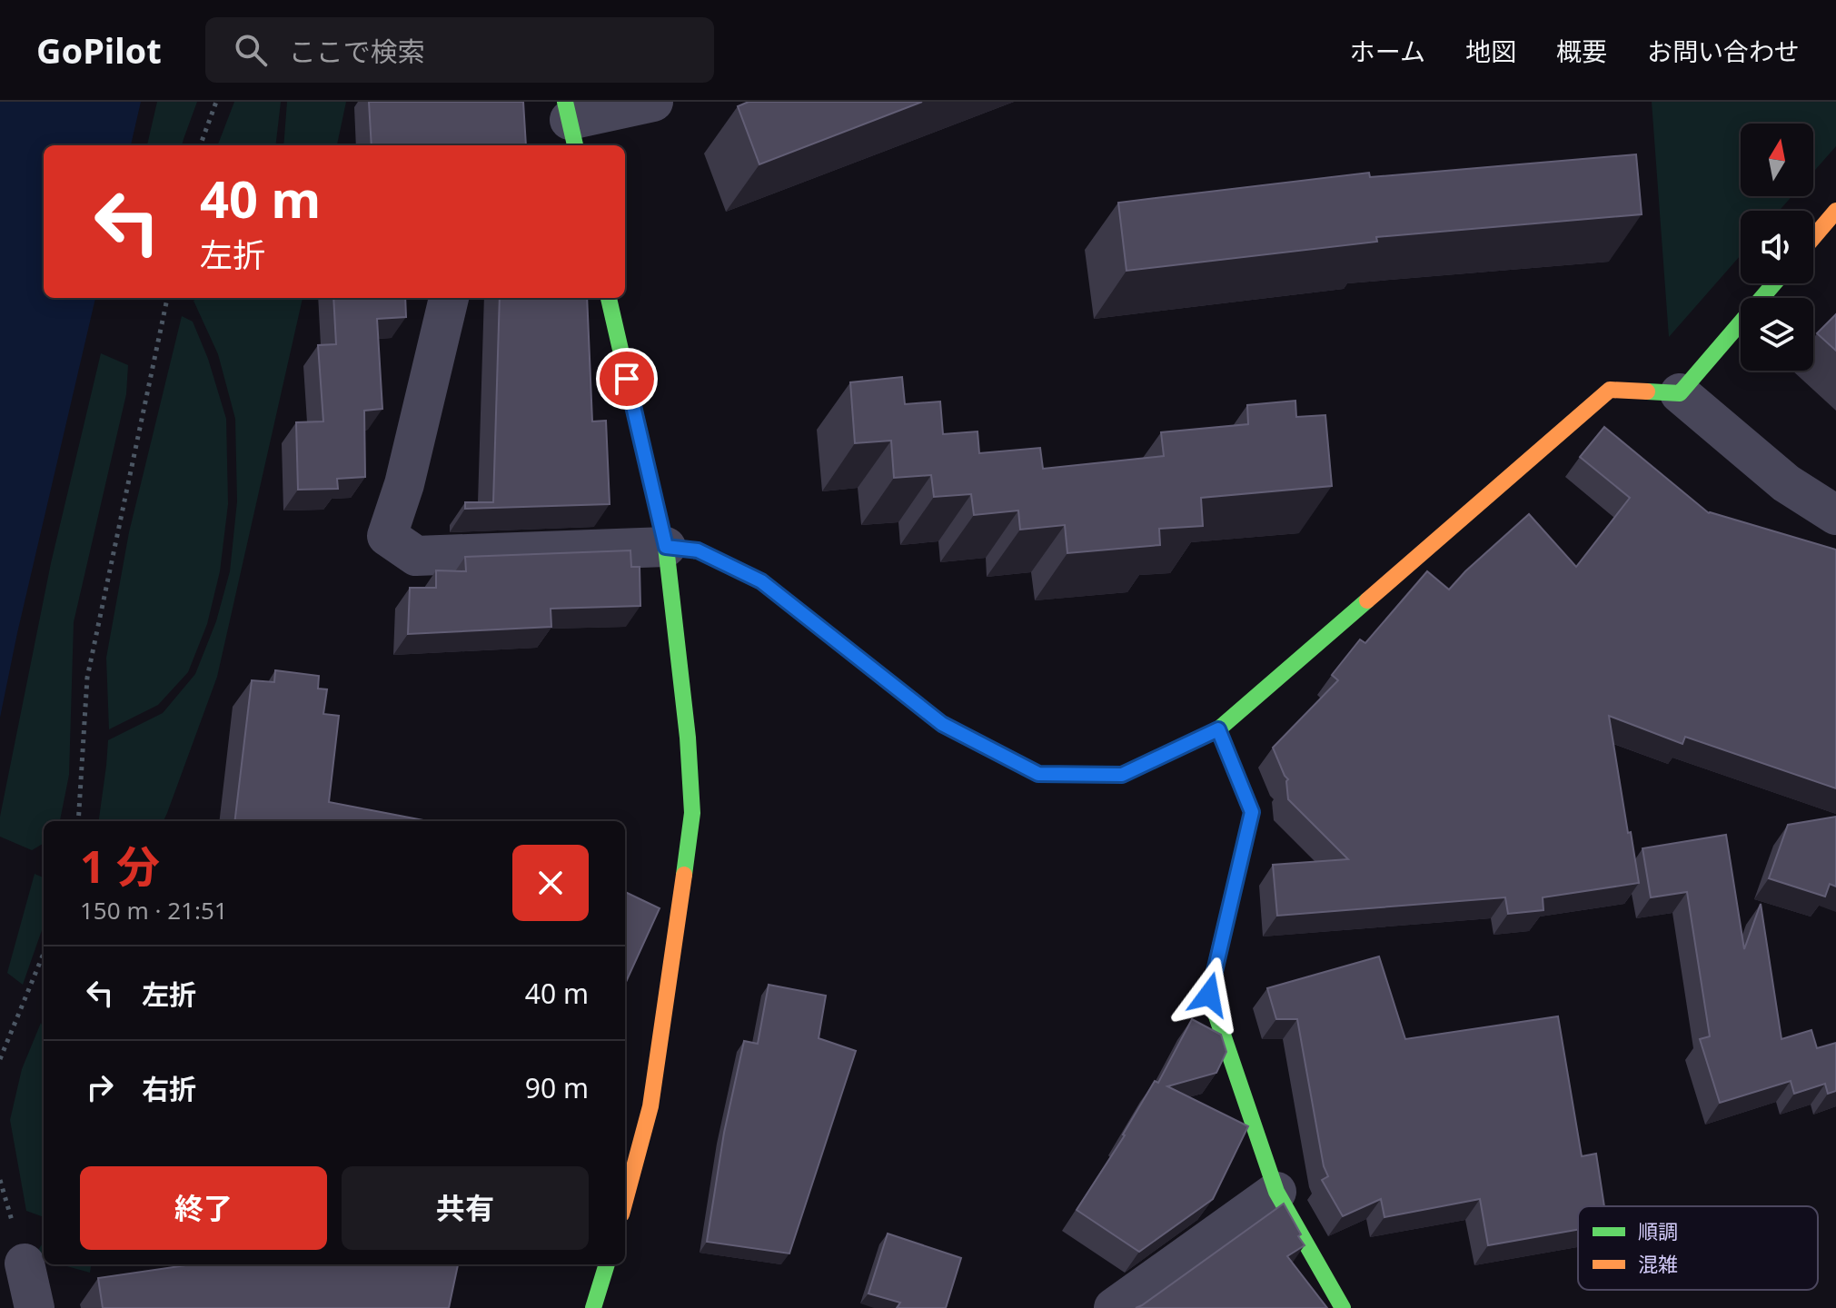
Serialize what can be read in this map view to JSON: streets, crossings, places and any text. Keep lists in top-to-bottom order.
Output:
{
  "legend": ["順調", "混雑"],
  "north": "top",
  "page": {
    "header": "GoPilot",
    "search": "ここで検索",
    "nav": [
      "ホーム",
      "地図",
      "概要",
      "お問い合わせ"
    ],
    "turn": ["40 m", "左折"],
    "heading": ["1 分", "150 m · 21:51"],
    "list": [
      {
        "name": "左折",
        "value": "40 m"
      },
      {
        "name": "右折",
        "value": "90 m"
      }
    ],
    "buttons": ["終了", "共有"]
  }
}
